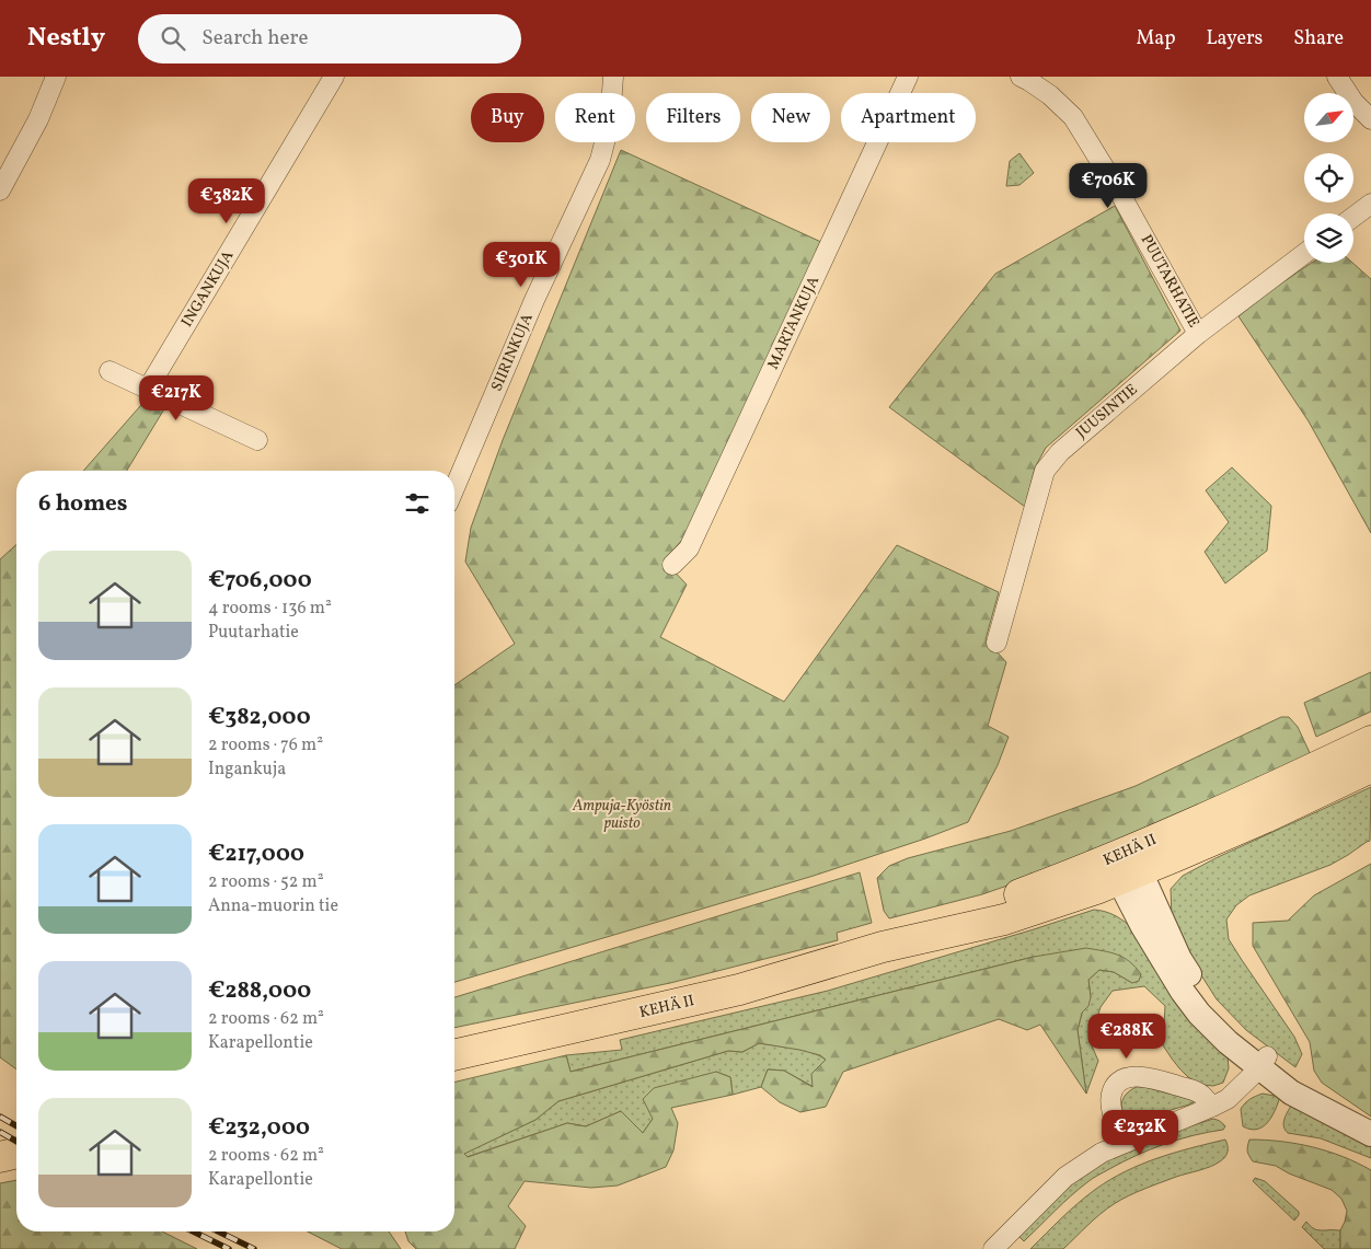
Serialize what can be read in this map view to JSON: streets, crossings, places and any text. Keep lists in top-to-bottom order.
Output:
{
  "streets": {
    "highway": ["KEHÄ II"],
    "street": [
      "PUUTARHATIE",
      "INGANKUJA",
      "MARTANKUJA",
      "SIIRINKUJA",
      "JUUSINTIE"
    ]
  },
  "crossings": [
    ["PUUTARHATIE", "JUUSINTIE"]
  ],
  "parks": ["Ampuja-Kyöstin puisto"],
  "north": "top right",
  "page": {
    "header": "Nestly",
    "search": "Search here",
    "nav": ["Map", "Layers", "Share"],
    "chip": [
      "Buy",
      "Rent",
      "Filters",
      "New",
      "Apartment"
    ],
    "price": [
      "€706K",
      "€382K",
      "€301K",
      "€217K",
      "€288K",
      "€232K"
    ],
    "heading": "6 homes",
    "list": [
      {
        "name": "€706,000",
        "note": "4 rooms · 136 m² · Puutarhatie"
      },
      {
        "name": "€382,000",
        "note": "2 rooms · 76 m² · Ingankuja"
      },
      {
        "name": "€217,000",
        "note": "2 rooms · 52 m² · Anna-muorin tie"
      },
      {
        "name": "€288,000",
        "note": "2 rooms · 62 m² · Karapellontie"
      },
      {
        "name": "€232,000",
        "note": "2 rooms · 62 m² · Karapellontie"
      }
    ]
  }
}
